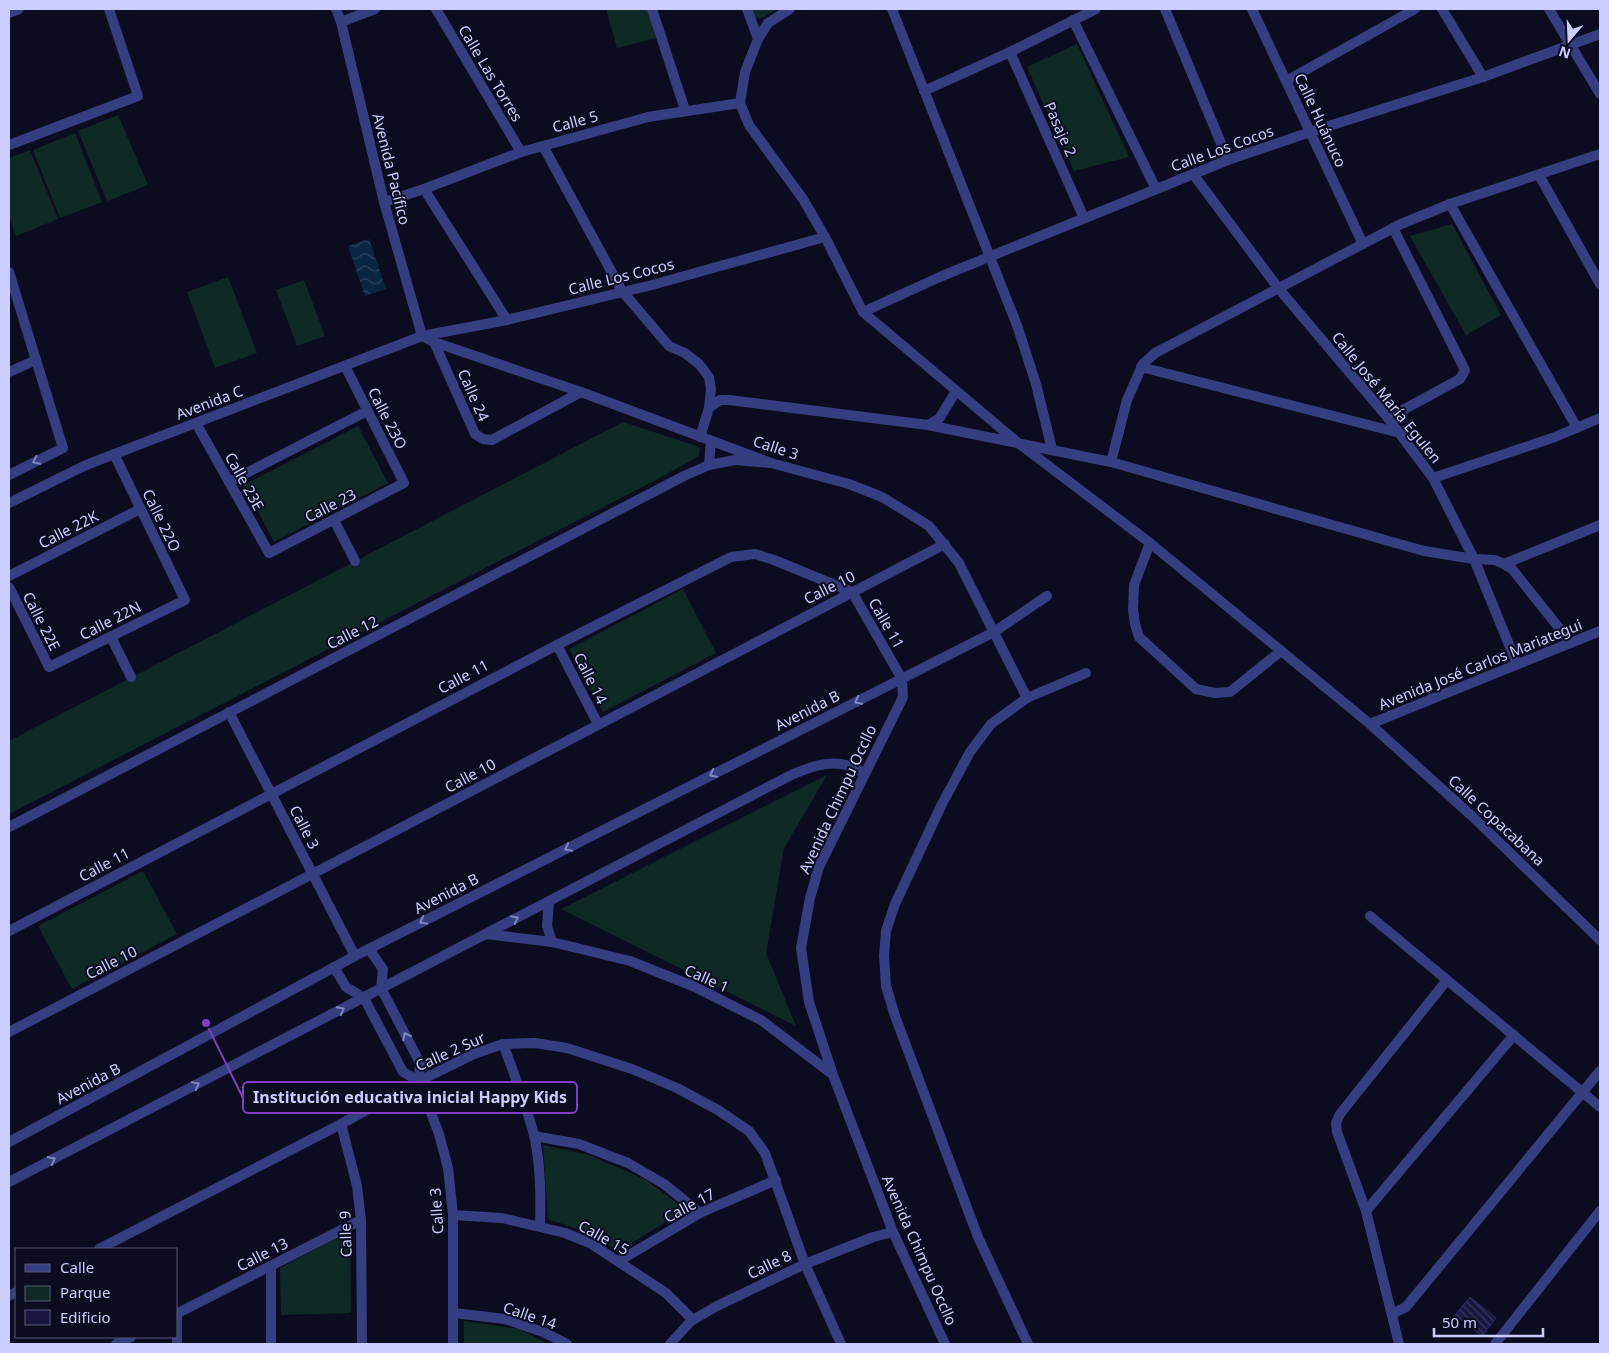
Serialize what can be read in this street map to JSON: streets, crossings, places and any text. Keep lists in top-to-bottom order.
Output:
{
  "streets": {
    "street": [
      "Calle Las Torres",
      "Calle Huánuco",
      "Calle 5",
      "Pasaje 2",
      "Calle Los Cocos",
      "Avenida Pacífico",
      "Calle 24",
      "Calle José María Egulen",
      "Avenida C",
      "Calle 23O",
      "Calle 3",
      "Calle 23E",
      "Calle 23",
      "Calle 22O",
      "Calle 22K",
      "Calle 10",
      "Calle 22N",
      "Calle 22E",
      "Calle 11",
      "Calle 12",
      "Avenida José Carlos Mariategui",
      "Calle 14",
      "Avenida B",
      "Avenida Chimpu Occllo",
      "Calle Copacabana",
      "Calle 1",
      "Calle 2 Sur",
      "Calle 17",
      "Calle 9",
      "Calle 15",
      "Calle 13",
      "Calle 8"
    ]
  },
  "crossings": [
    ["Calle Las Torres", "Calle 5"],
    ["Calle Huánuco", "Calle Los Cocos"],
    ["Calle 5", "Avenida Pacífico"],
    ["Pasaje 2", "Calle Los Cocos"],
    ["Calle Los Cocos", "Avenida Pacífico"],
    ["Calle Los Cocos", "Calle José María Egulen"],
    ["Calle Los Cocos", "Avenida C"],
    ["Calle Los Cocos", "Calle 3"],
    ["Calle Los Cocos", "Calle Copacabana"],
    ["Avenida Pacífico", "Avenida C"],
    ["Avenida Pacífico", "Calle 3"],
    ["Calle 24", "Calle 3"],
    ["Calle José María Egulen", "Avenida José Carlos Mariategui"],
    ["Avenida C", "Calle 23O"],
    ["Avenida C", "Calle 3"],
    ["Avenida C", "Calle 23E"],
    ["Avenida C", "Calle 22O"],
    ["Calle 23O", "Calle 23"],
    ["Calle 3", "Calle 10"],
    ["Calle 3", "Calle 11"],
    ["Calle 3", "Calle 12"],
    ["Calle 3", "Calle 14"],
    ["Calle 3", "Avenida B"],
    ["Calle 3", "Calle 2 Sur"],
    ["Calle 3", "Calle 15"],
    ["Calle 23E", "Calle 23"],
    ["Calle 22O", "Calle 22K"],
    ["Calle 22O", "Calle 22N"],
    ["Calle 10", "Calle 11"],
    ["Calle 10", "Calle 14"],
    ["Calle 22N", "Calle 22E"],
    ["Calle 11", "Calle 14"],
    ["Calle 11", "Avenida B"],
    ["Calle 11", "Avenida Chimpu Occllo"],
    ["Avenida José Carlos Mariategui", "Calle Copacabana"],
    ["Avenida B", "Avenida Chimpu Occllo"],
    ["Avenida Chimpu Occllo", "Calle 1"],
    ["Avenida Chimpu Occllo", "Calle 8"],
    ["Calle 2 Sur", "Calle 17"],
    ["Calle 2 Sur", "Calle 9"],
    ["Calle 2 Sur", "Calle 8"],
    ["Calle 17", "Calle 15"],
    ["Calle 9", "Calle 13"],
    ["Calle 15", "Calle 8"]
  ],
  "places": ["Institución educativa inicial Happy Kids"],
  "legend": ["Calle", "Parque", "Edificio"],
  "scale_bar": "50 m",
  "north": "bottom"
}
